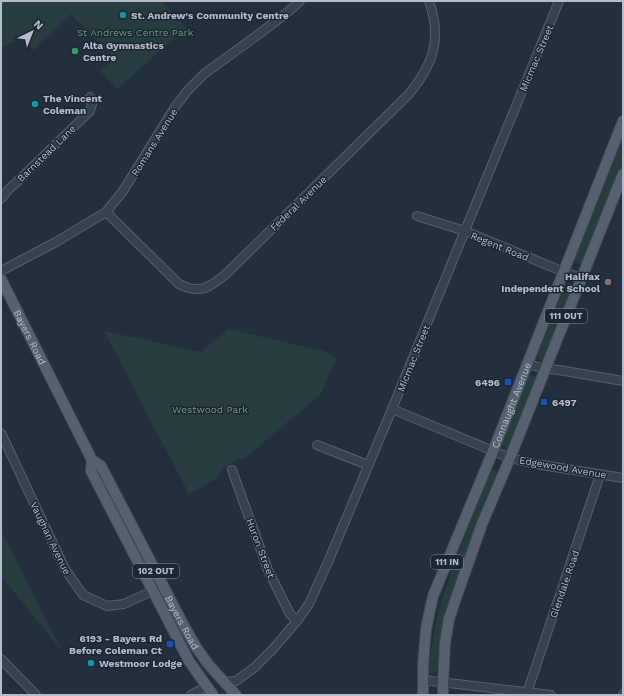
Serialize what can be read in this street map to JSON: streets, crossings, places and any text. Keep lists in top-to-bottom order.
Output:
{
  "streets": {
    "main road": [
      "111 OUT",
      "Bayers Road",
      "Connaught Avenue",
      "111 IN",
      "102 OUT"
    ],
    "street": [
      "Micmac Street",
      "Romans Avenue",
      "Barnstead Lane",
      "Federal Avenue",
      "Regent Road",
      "Edgewood Avenue",
      "Vaughan Avenue",
      "Huron Street",
      "Glendale Road"
    ]
  },
  "crossings": [
    ["Micmac Street", "Regent Road"],
    ["Micmac Street", "Bayers Road"],
    ["Micmac Street", "Edgewood Avenue"],
    ["Micmac Street", "Huron Street"],
    ["Romans Avenue", "Federal Avenue"],
    ["Regent Road", "Connaught Avenue"],
    ["Bayers Road", "Vaughan Avenue"],
    ["Connaught Avenue", "Edgewood Avenue"],
    ["Edgewood Avenue", "Glendale Road"]
  ],
  "parks": ["St Andrews Centre Park", "Westwood Park"],
  "places": {
    "other": [
      "St. Andrew's Community Centre",
      "Alta Gymnastics Centre",
      "The Vincent Coleman",
      "Halifax Independent School",
      "Westmoor Lodge"
    ],
    "transit": ["6496", "6497", "6193 - Bayers Rd Before Coleman Ct"]
  },
  "north": "top right"
}
